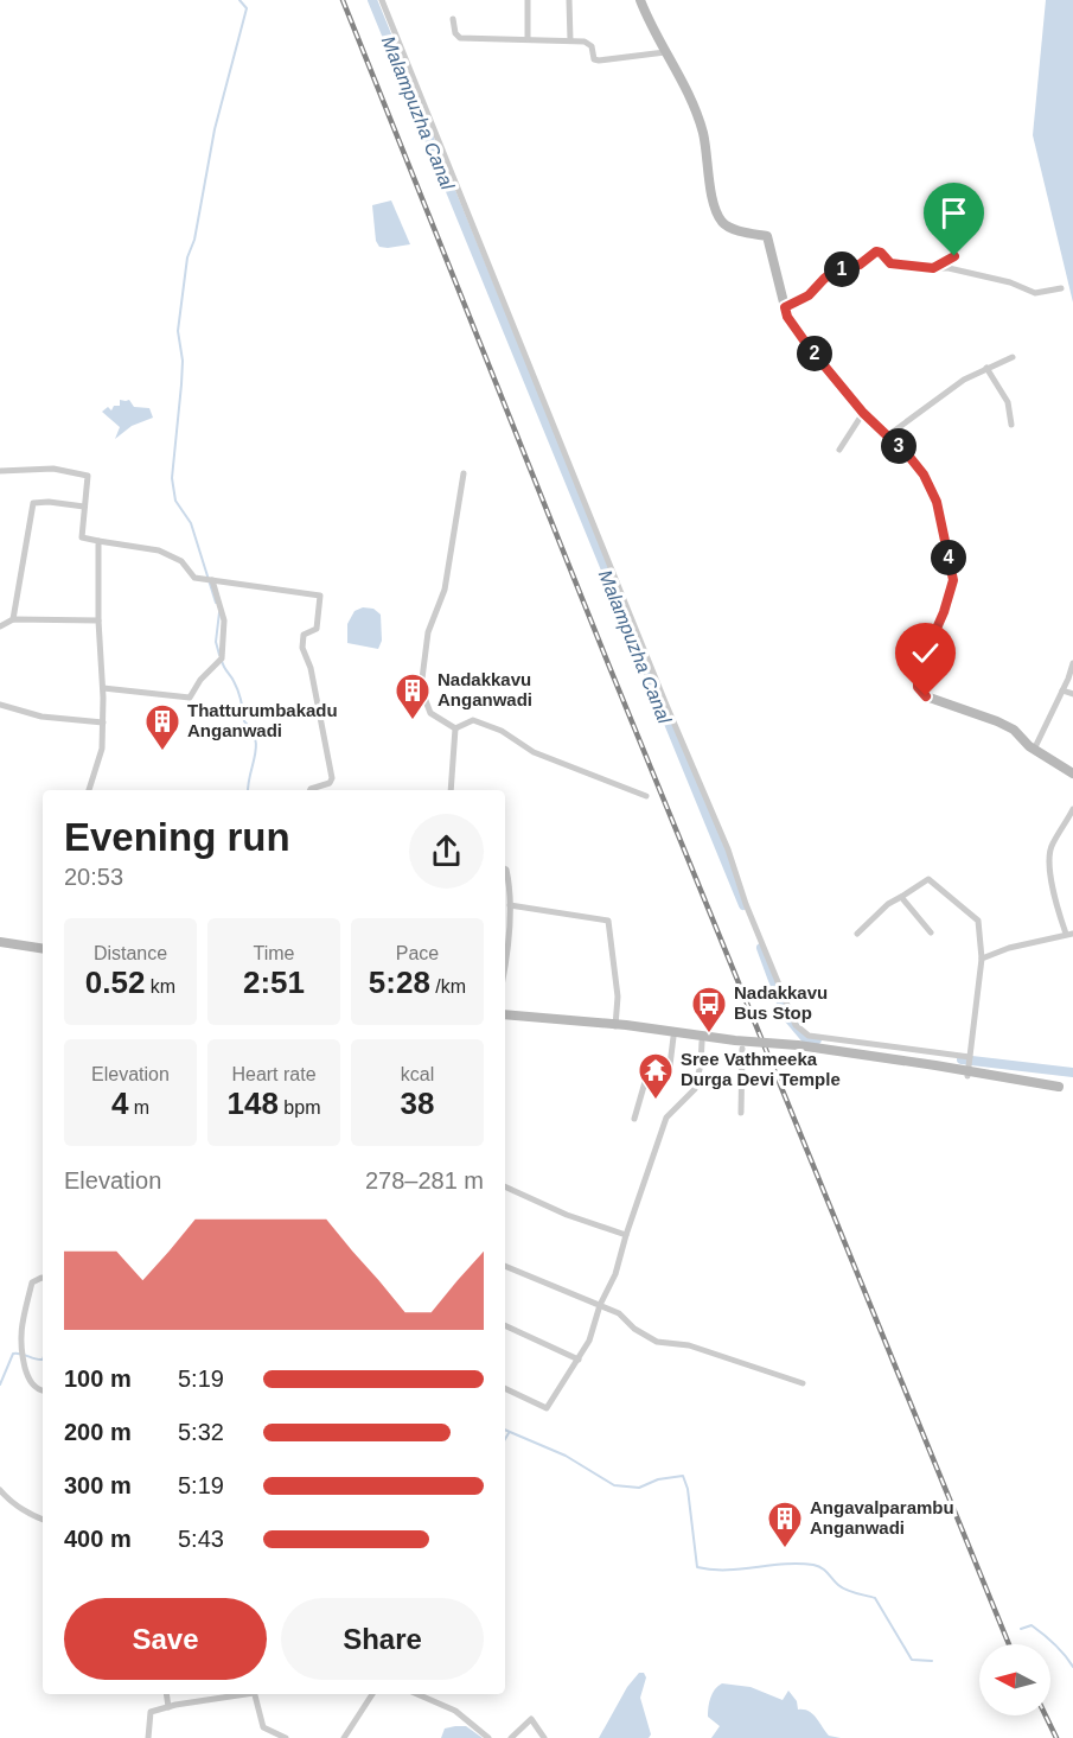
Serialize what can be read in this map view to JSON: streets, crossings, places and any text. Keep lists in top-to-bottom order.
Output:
{
  "water": ["Malampuzha Canal"],
  "places": {
    "building": ["Nadakkavu Anganwadi", "Thatturumbakadu Anganwadi", "Angavalparambu Anganwadi"],
    "bus stop": ["Nadakkavu Bus Stop"],
    "temple": ["Sree Vathmeeka Durga Devi Temple"]
  },
  "north": "left",
  "page": {
    "pins": [
      "1",
      "2",
      "3",
      "4"
    ],
    "heading": ["Evening run", "20:53"],
    "stats": [
      ["Distance", "0.52 km"],
      ["Time", "2:51"],
      ["Pace", "5:28 /km"],
      ["Elevation", "4 m"],
      ["Heart rate", "148 bpm"],
      ["kcal", "38"]
    ],
    "chart": ["Elevation", "278–281 m"],
    "list": [
      {
        "name": "100 m",
        "note": "5:19"
      },
      {
        "name": "200 m",
        "note": "5:32"
      },
      {
        "name": "300 m",
        "note": "5:19"
      },
      {
        "name": "400 m",
        "note": "5:43"
      }
    ],
    "buttons": ["Save", "Share"]
  }
}
